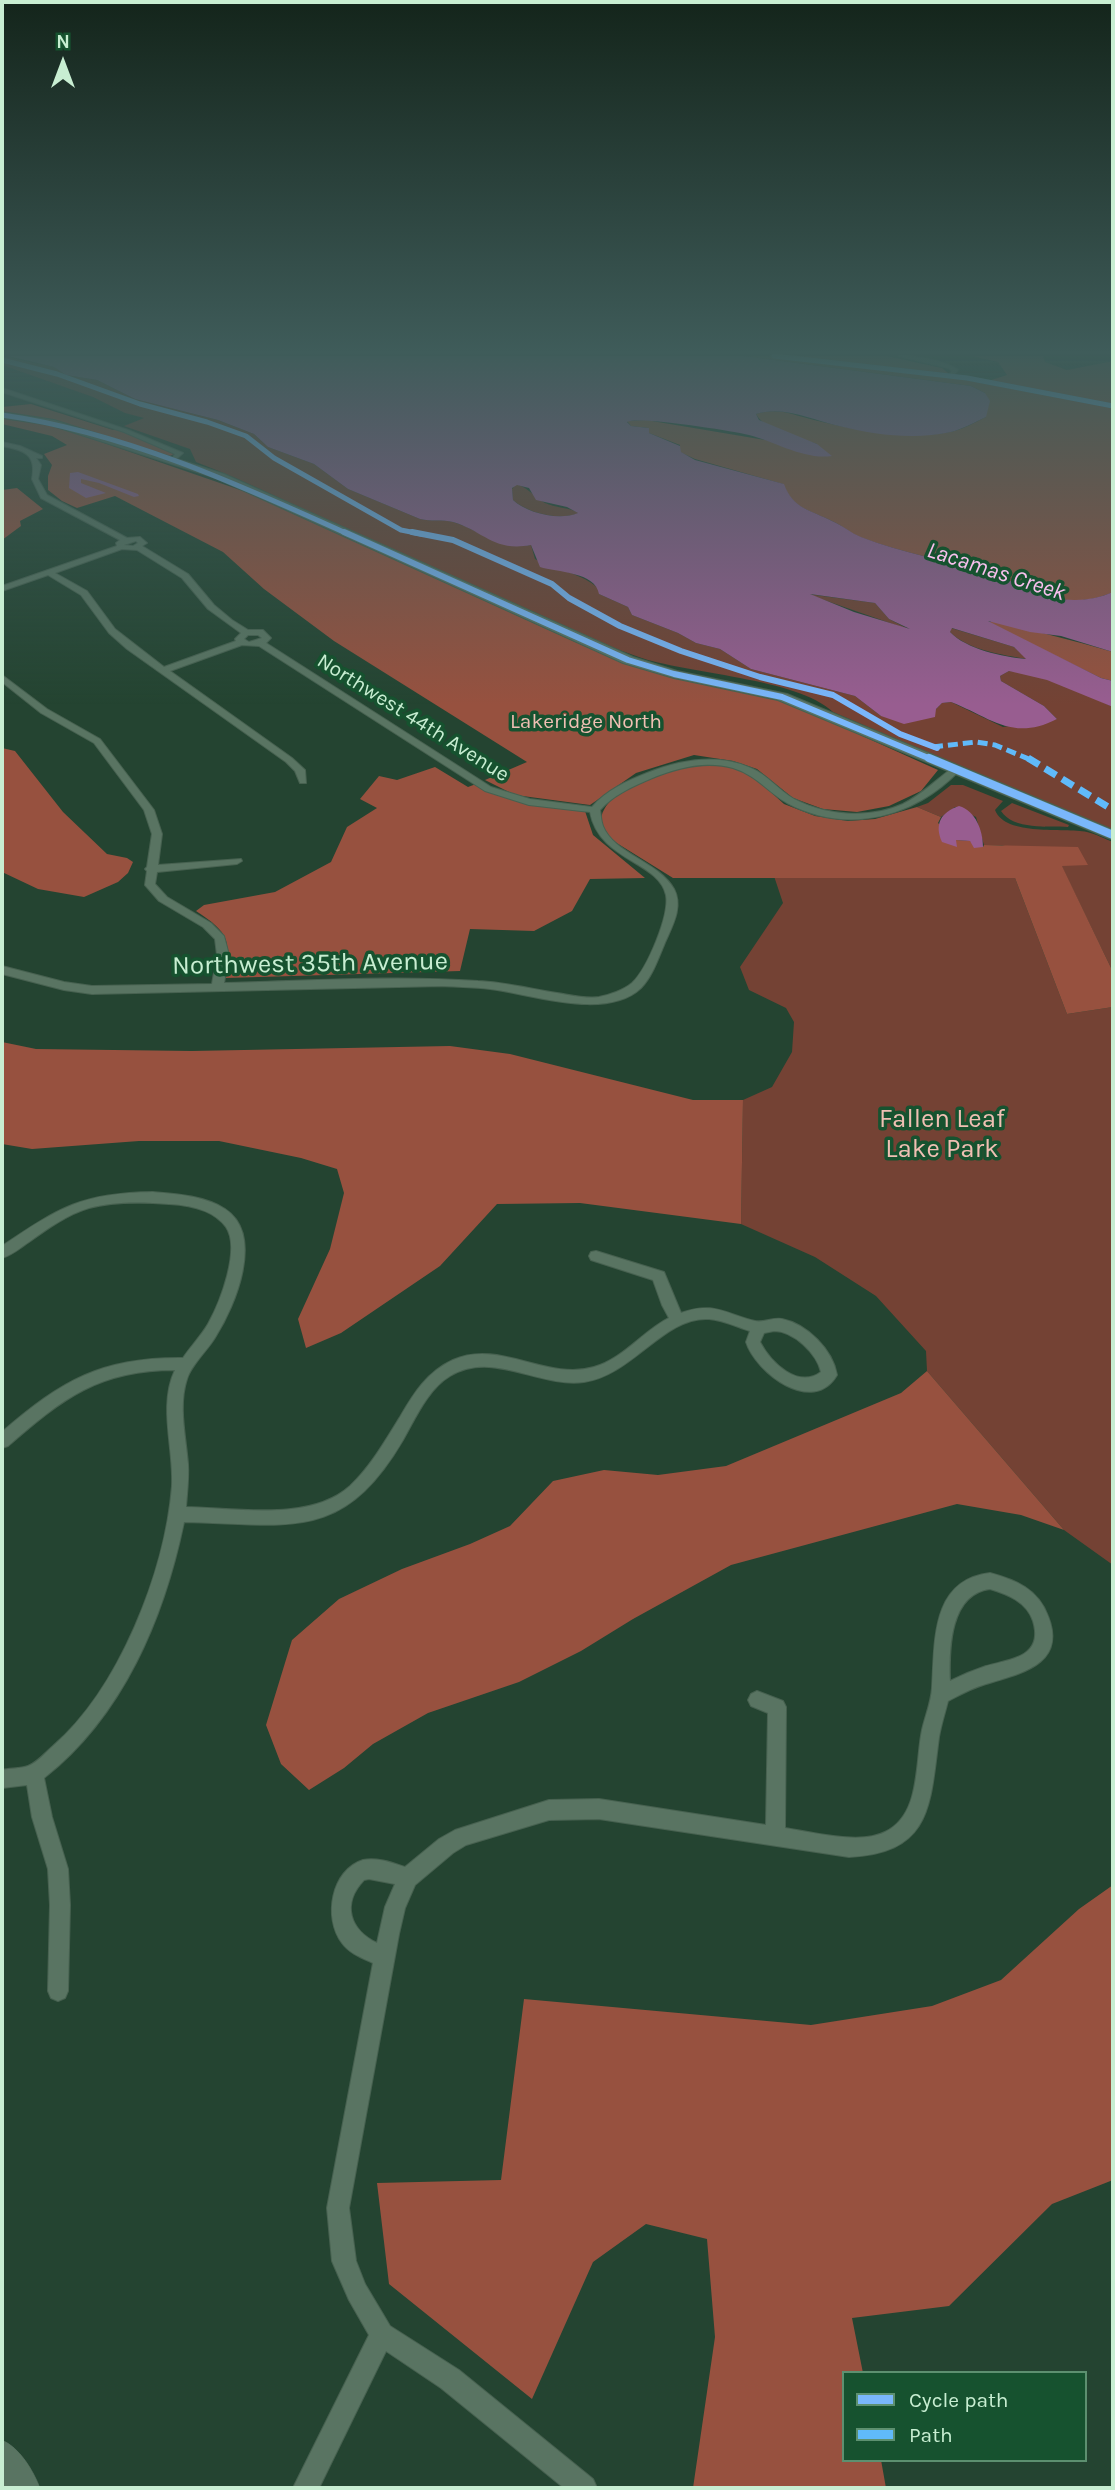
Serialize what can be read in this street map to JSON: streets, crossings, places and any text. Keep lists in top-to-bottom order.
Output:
{
  "streets": {
    "street": ["Northwest 44th Avenue", "Northwest 35th Avenue"]
  },
  "crossings": [
    ["Northwest 44th Avenue", "Northwest 35th Avenue"]
  ],
  "water": ["Lacamas Creek"],
  "parks": ["Lakeridge North", "Fallen Leaf Lake Park"],
  "legend": ["Cycle path", "Path"],
  "north": "top"
}
